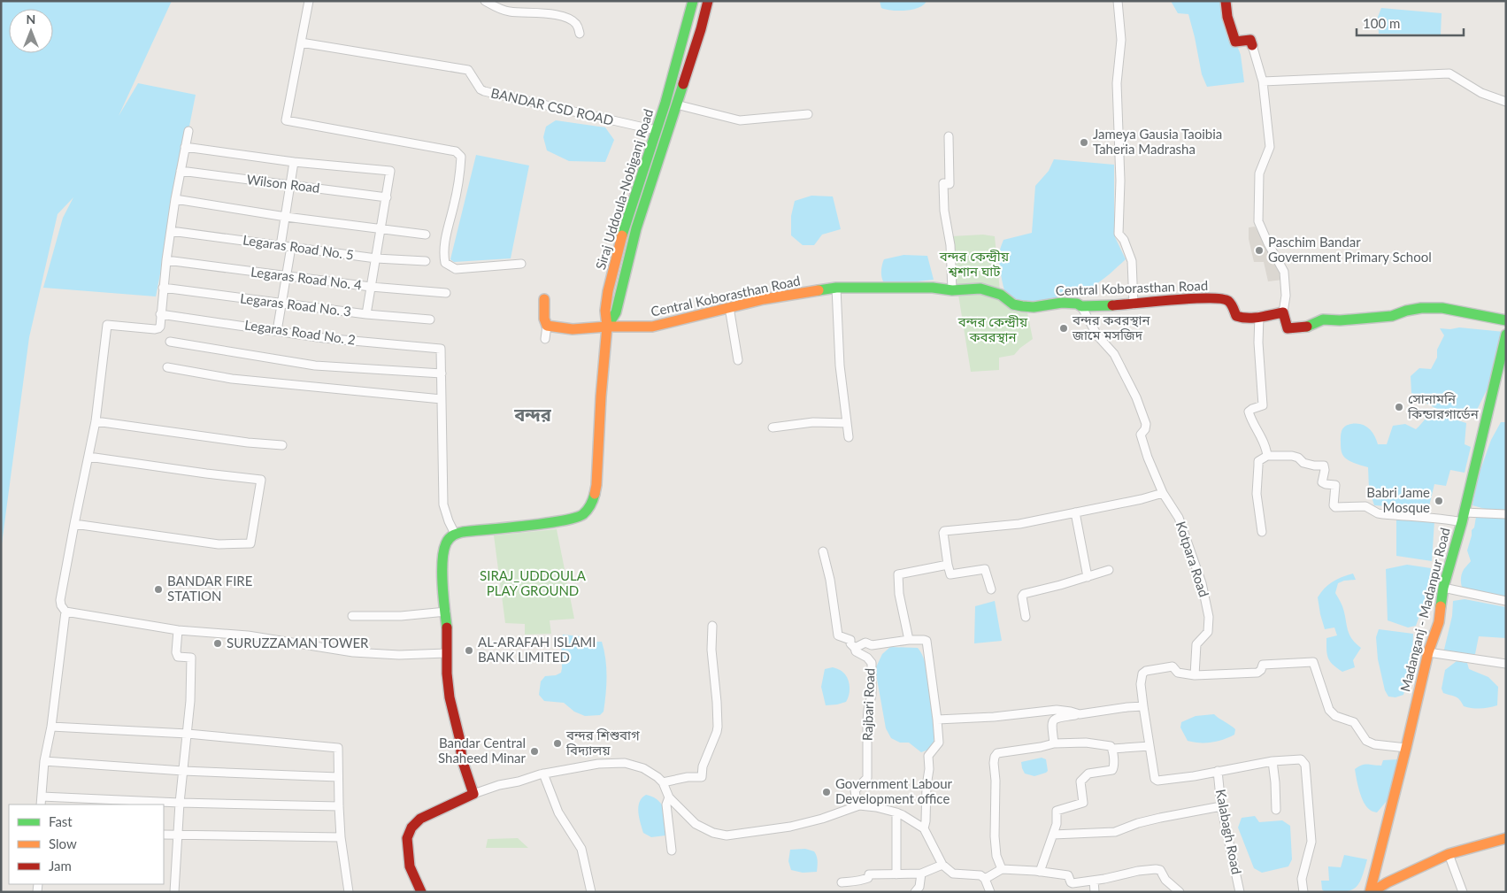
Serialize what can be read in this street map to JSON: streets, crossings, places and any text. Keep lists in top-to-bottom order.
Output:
{
  "streets": {
    "main road": ["Siraj Uddoula-Nobiganj Road", "Central Koborasthan Road", "Madanganj - Madanpur Road"],
    "street": [
      "BANDAR CSD ROAD",
      "Wilson Road",
      "Legaras Road No. 5",
      "Legaras Road No. 4",
      "Legaras Road No. 3",
      "Legaras Road No. 2",
      "Kotpara Road",
      "Rajbari Road",
      "Kalabagh Road"
    ]
  },
  "crossings": [
    ["BANDAR CSD ROAD", "Siraj Uddoula-Nobiganj Road"],
    ["Siraj Uddoula-Nobiganj Road", "Central Koborasthan Road"],
    ["Central Koborasthan Road", "Kotpara Road"]
  ],
  "districts": ["বন্দর"],
  "parks": ["বন্দর কেন্দ্রীয় শ্বশান ঘাট", "বন্দর কেন্দ্রীয় কবরস্থান", "SIRAJ_UDDOULA PLAY GROUND"],
  "places": [
    "Jameya Gausia Taoibia Taheria Madrasha",
    "Paschim Bandar Government Primary School",
    "বন্দর কবরস্থান জামে মসজিদ",
    "সোনামনি কিন্ডারগার্ডেন",
    "Babri Jame Mosque",
    "BANDAR FIRE STATION",
    "SURUZZAMAN TOWER",
    "AL-ARAFAH ISLAMI BANK LIMITED",
    "বন্দর শিশুবাগ বিদ্যালয়",
    "Bandar Central Shaheed Minar",
    "Government Labour Development office"
  ],
  "legend": ["Fast", "Slow", "Jam"],
  "scale_bar": "100 m",
  "north": "top"
}
